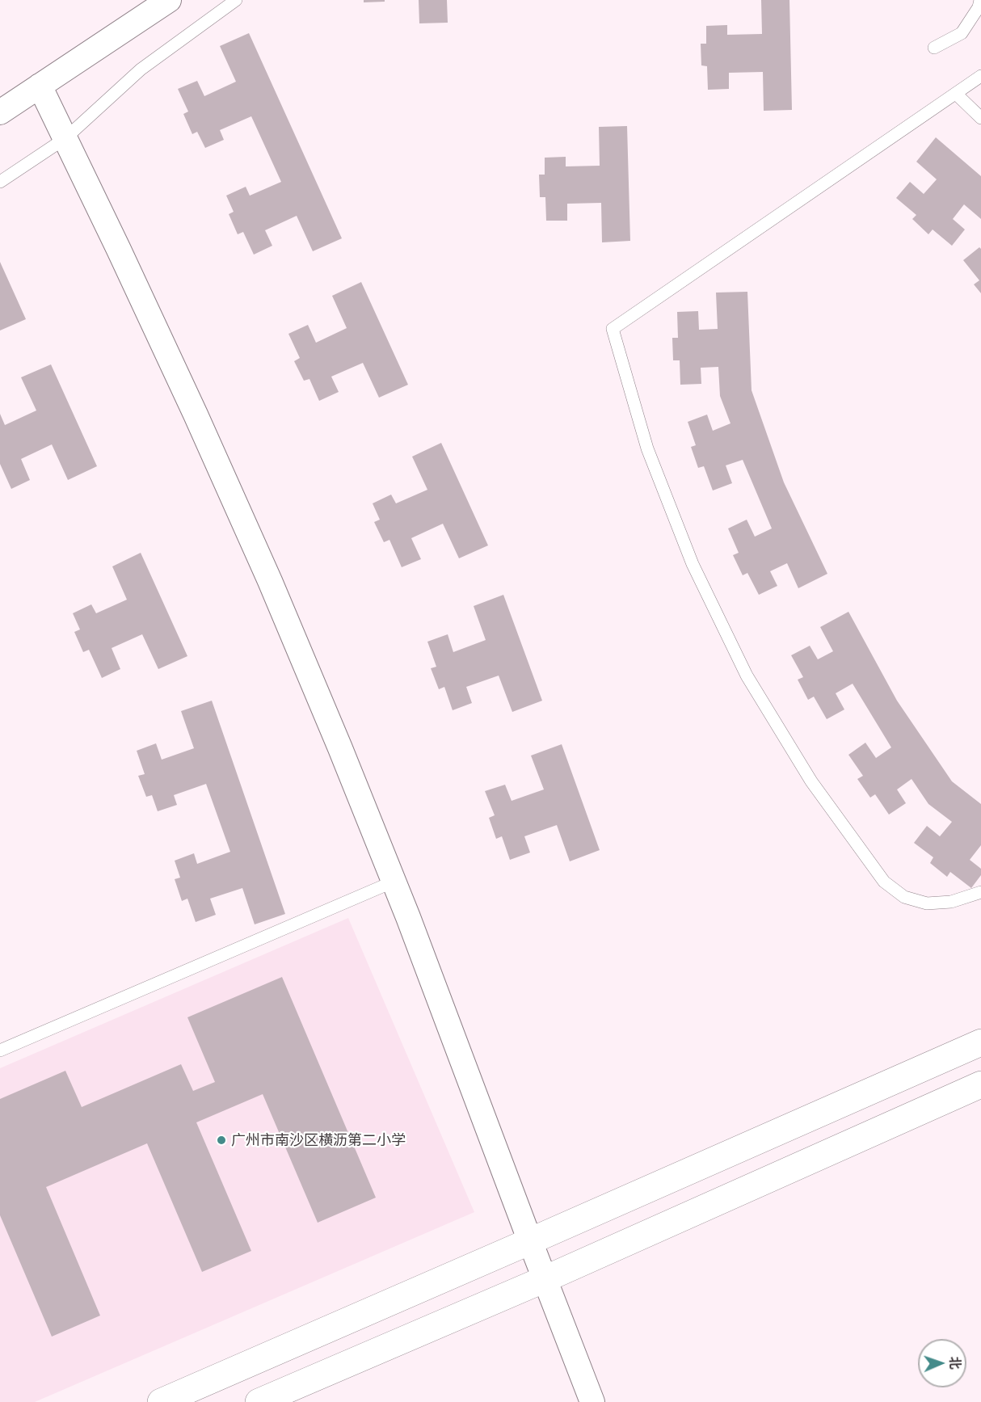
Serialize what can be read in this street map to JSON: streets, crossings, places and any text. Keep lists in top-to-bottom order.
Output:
{
  "places": ["广州市南沙区横沥第二小学"],
  "north": "right"
}
